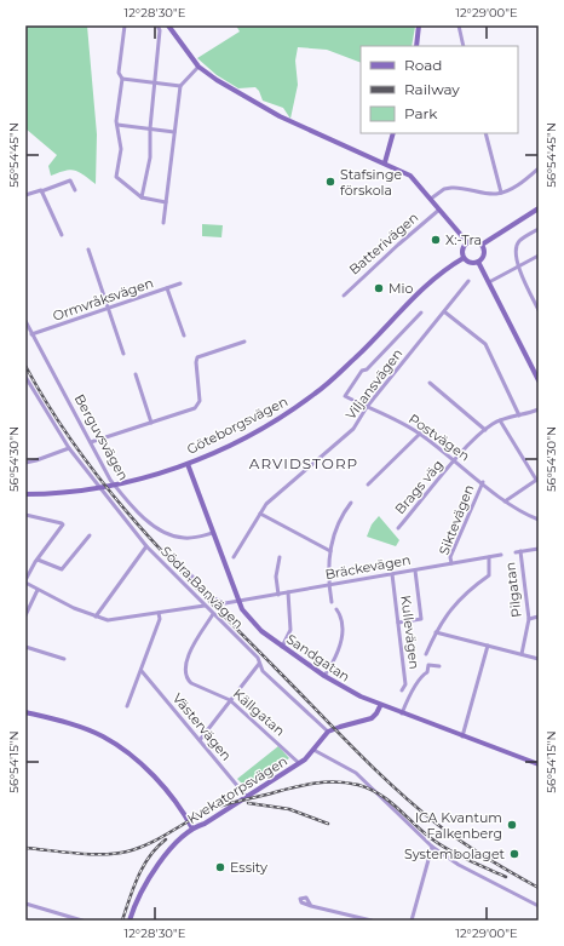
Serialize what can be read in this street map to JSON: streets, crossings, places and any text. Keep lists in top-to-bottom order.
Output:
{
  "streets": {
    "main road": ["Göteborgsvägen", "Sandgatan", "Kvekatorpsvägen"],
    "street": [
      "Batterivägen",
      "Ormvråksvägen",
      "Viljansvägen",
      "Berguvsvägen",
      "Postvägen",
      "Brags väg",
      "Siktevägen",
      "Bräckevägen",
      "Södra Banvägen",
      "Pilgatan",
      "Kullevägen",
      "Källgatan",
      "Västervägen"
    ]
  },
  "crossings": [
    ["Ormvråksvägen", "Berguvsvägen"],
    ["Viljansvägen", "Postvägen"],
    ["Göteborgsvägen", "Sandgatan"],
    ["Berguvsvägen", "Sandgatan"],
    ["Postvägen", "Brags väg"],
    ["Postvägen", "Siktevägen"],
    ["Siktevägen", "Bräckevägen"],
    ["Bräckevägen", "Kullevägen"],
    ["Bräckevägen", "Sandgatan"],
    ["Södra Banvägen", "Källgatan"],
    ["Södra Banvägen", "Kvekatorpsvägen"],
    ["Källgatan", "Kvekatorpsvägen"],
    ["Västervägen", "Kvekatorpsvägen"]
  ],
  "districts": ["ARVIDSTORP"],
  "places": [
    "Stafsinge förskola",
    "X:-Tra",
    "Mio",
    "ICA Kvantum Falkenberg",
    "Systembolaget",
    "Essity"
  ],
  "legend": ["Road", "Railway", "Park"],
  "coordinates": [
    "12°28'30\"E",
    "12°29'00\"E",
    "56°54'45\"N",
    "56°54'30\"N",
    "56°54'15\"N"
  ]
}
